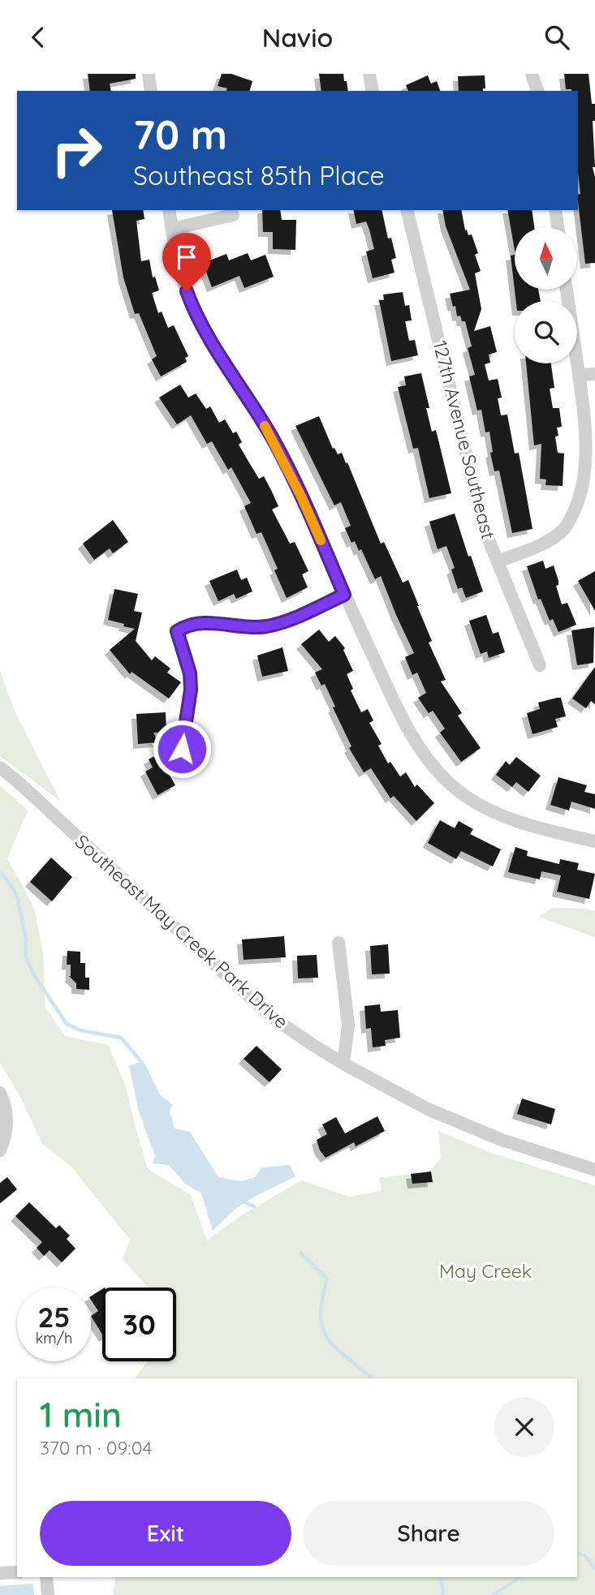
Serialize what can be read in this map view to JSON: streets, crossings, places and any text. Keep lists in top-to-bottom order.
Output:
{
  "streets": {
    "street": ["127th Avenue Southeast", "Southeast May Creek Park Drive"]
  },
  "parks": ["May Creek"],
  "north": "top",
  "page": {
    "header": "Navio",
    "turn": ["70 m", "Southeast 85th Place"],
    "speed": "25 km/h",
    "limit": "30",
    "heading": ["1 min", "370 m · 09:04"],
    "buttons": ["Exit", "Share"]
  }
}
